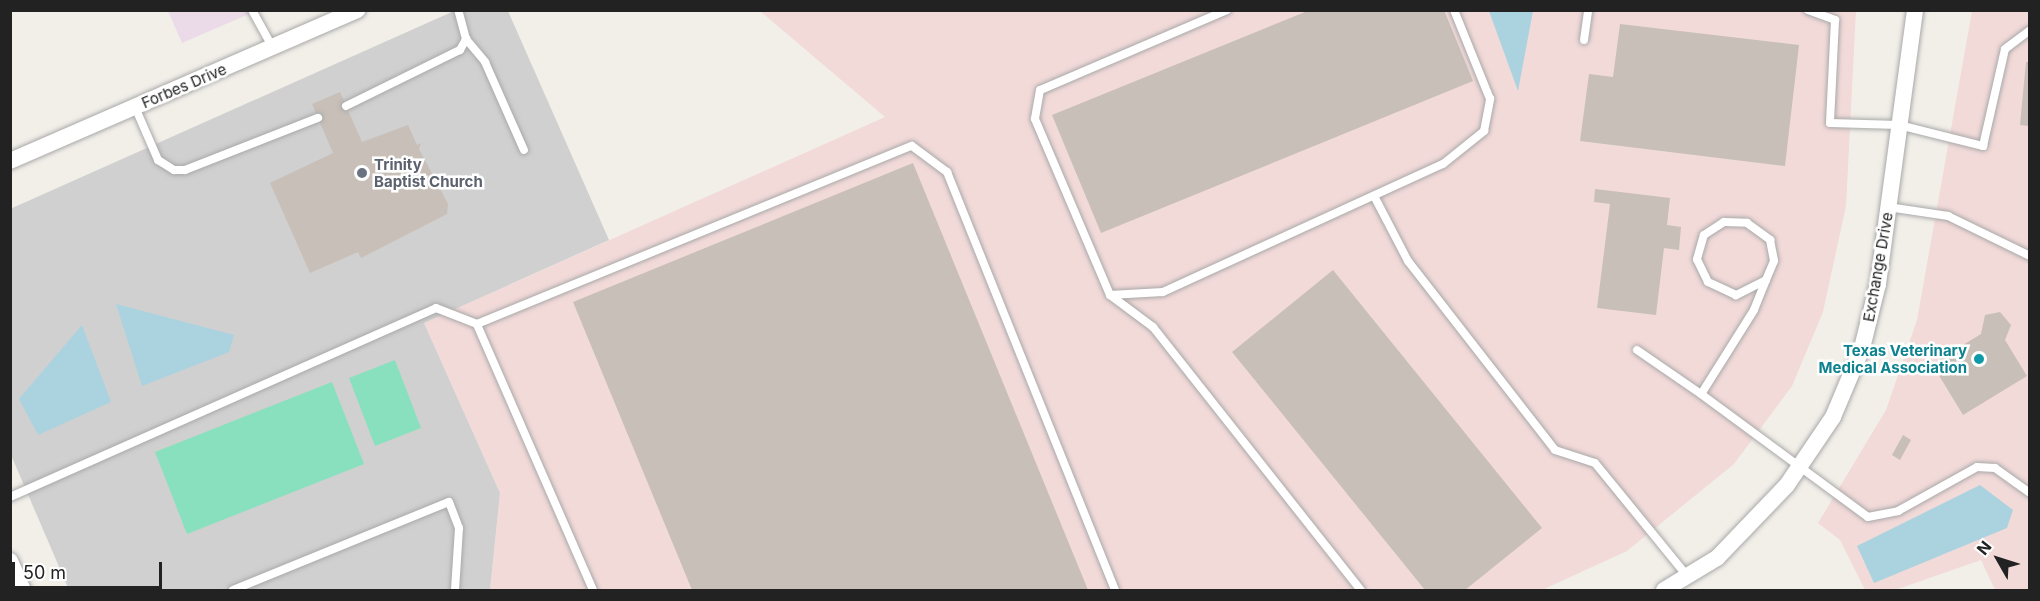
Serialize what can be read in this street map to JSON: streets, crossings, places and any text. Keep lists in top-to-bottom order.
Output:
{
  "streets": {
    "street": ["Forbes Drive", "Exchange Drive"]
  },
  "places": ["Trinity Baptist Church", "Texas Veterinary Medical Association"],
  "scale_bar": "50 m",
  "north": "top left"
}
